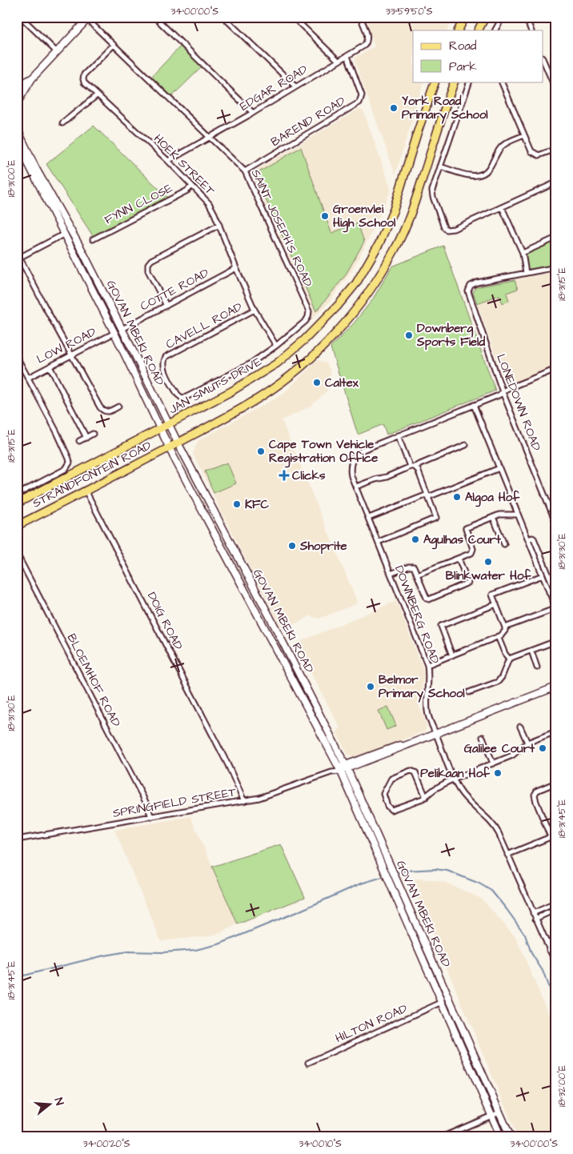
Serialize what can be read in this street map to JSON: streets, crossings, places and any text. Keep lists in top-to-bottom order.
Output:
{
  "streets": {
    "main road": ["GOVAN MBEKI ROAD", "JAN SMUTS DRIVE", "STRANDFONTEIN ROAD"],
    "street": [
      "EDGAR ROAD",
      "BAREND ROAD",
      "HOEK STREET",
      "FYNN CLOSE",
      "SAINT JOSEPH'S ROAD",
      "COTTE ROAD",
      "CAVELL ROAD",
      "LOW ROAD",
      "LONEDOWN ROAD",
      "DOWNBERG ROAD",
      "DOIG ROAD",
      "BLOEMHOF ROAD",
      "SPRINGFIELD STREET",
      "HILTON ROAD"
    ]
  },
  "crossings": [
    ["EDGAR ROAD", "BAREND ROAD"],
    ["EDGAR ROAD", "HOEK STREET"],
    ["EDGAR ROAD", "SAINT JOSEPH'S ROAD"],
    ["BAREND ROAD", "SAINT JOSEPH'S ROAD"],
    ["HOEK STREET", "FYNN CLOSE"],
    ["HOEK STREET", "SAINT JOSEPH'S ROAD"],
    ["HOEK STREET", "COTTE ROAD"],
    ["HOEK STREET", "CAVELL ROAD"],
    ["SAINT JOSEPH'S ROAD", "CAVELL ROAD"],
    ["COTTE ROAD", "GOVAN MBEKI ROAD"],
    ["GOVAN MBEKI ROAD", "LOW ROAD"],
    ["GOVAN MBEKI ROAD", "JAN SMUTS DRIVE"],
    ["GOVAN MBEKI ROAD", "STRANDFONTEIN ROAD"],
    ["GOVAN MBEKI ROAD", "SPRINGFIELD STREET"],
    ["GOVAN MBEKI ROAD", "HILTON ROAD"],
    ["JAN SMUTS DRIVE", "STRANDFONTEIN ROAD"],
    ["LONEDOWN ROAD", "DOWNBERG ROAD"],
    ["DOIG ROAD", "SPRINGFIELD STREET"],
    ["BLOEMHOF ROAD", "SPRINGFIELD STREET"]
  ],
  "places": {
    "other": [
      "York Road Primary School",
      "Groenvlei High School",
      "Downberg Sports Field",
      "Caltex",
      "Cape Town Vehicle Registration Office",
      "Algoa Hof",
      "KFC",
      "Agulhas Court",
      "Shoprite",
      "Blinkwater Hof",
      "Belmor Primary School",
      "Galilee Court",
      "Pelikaan Hof"
    ],
    "health": ["Clicks"]
  },
  "legend": ["Road", "Park"],
  "north": "right",
  "coordinates": [
    "34°00'00\"S",
    "33°59'50\"S",
    "18°31'00\"E",
    "18°31'15\"E",
    "18°31'30\"E",
    "18°31'45\"E",
    "18°32'00\"E",
    "34°00'20\"S",
    "34°00'10\"S"
  ]
}
